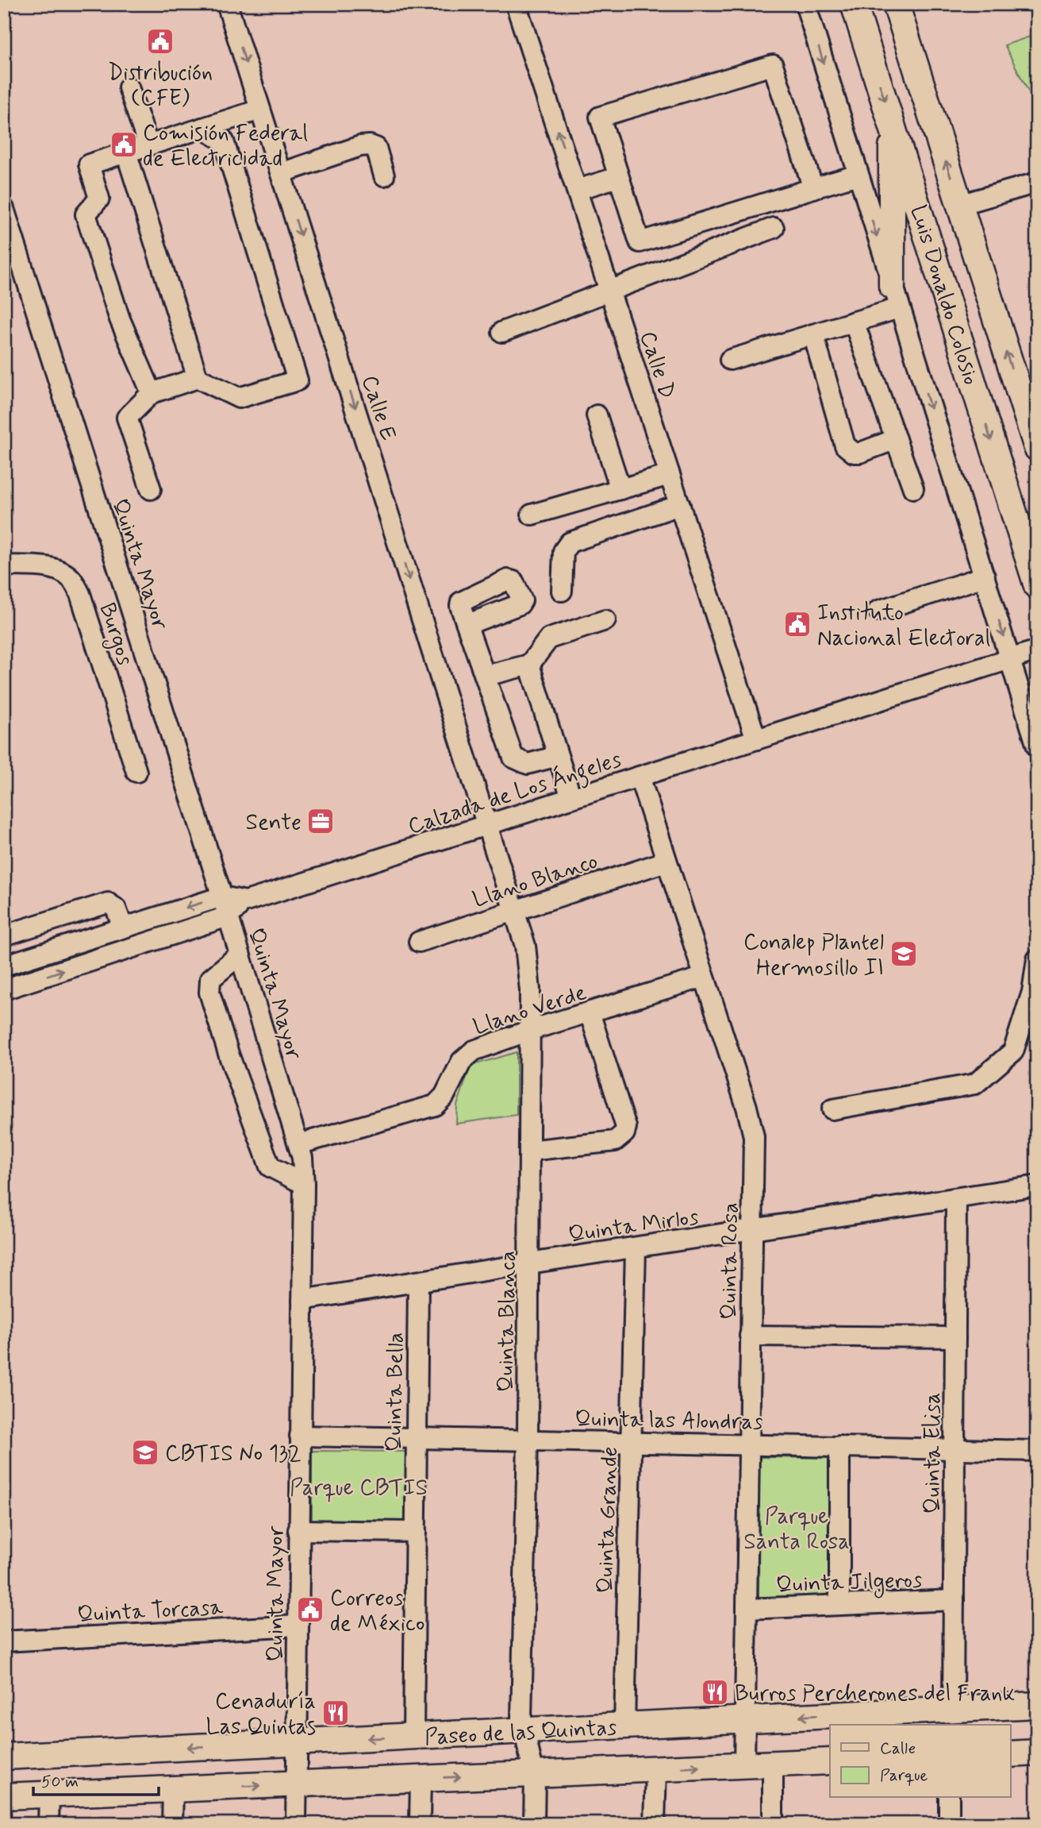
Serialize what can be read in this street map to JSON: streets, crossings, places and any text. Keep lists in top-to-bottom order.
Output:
{
  "streets": {
    "main road": ["Luis Donaldo Colosio", "Paseo de las Quintas"],
    "street": [
      "Calle D",
      "Calle E",
      "Quinta Mayor",
      "Burgos",
      "Calzada de Los Ángeles",
      "Llano Blanco",
      "Llano Verde",
      "Quinta Mirlos",
      "Quinta Rosa",
      "Quinta Blanca",
      "Quinta Bella",
      "Quinta las Alondras",
      "Quinta Elisa",
      "Quinta Grande",
      "Quinta Jilgeros",
      "Quinta Torcasa"
    ]
  },
  "crossings": [
    ["Calle D", "Calzada de Los Ángeles"],
    ["Calle E", "Calzada de Los Ángeles"],
    ["Calle E", "Quinta Blanca"],
    ["Quinta Mayor", "Calzada de Los Ángeles"],
    ["Quinta Mayor", "Llano Verde"],
    ["Quinta Mayor", "Quinta Mirlos"],
    ["Quinta Mayor", "Quinta las Alondras"],
    ["Quinta Mayor", "Quinta Torcasa"],
    ["Quinta Mayor", "Paseo de las Quintas"],
    ["Calzada de Los Ángeles", "Quinta Rosa"],
    ["Calzada de Los Ángeles", "Quinta Blanca"],
    ["Llano Blanco", "Quinta Rosa"],
    ["Llano Blanco", "Quinta Blanca"],
    ["Llano Verde", "Quinta Rosa"],
    ["Llano Verde", "Quinta Blanca"],
    ["Quinta Mirlos", "Quinta Rosa"],
    ["Quinta Mirlos", "Quinta Blanca"],
    ["Quinta Mirlos", "Quinta Bella"],
    ["Quinta Mirlos", "Quinta Elisa"],
    ["Quinta Mirlos", "Quinta Grande"],
    ["Quinta Rosa", "Quinta las Alondras"],
    ["Quinta Rosa", "Quinta Jilgeros"],
    ["Quinta Rosa", "Paseo de las Quintas"],
    ["Quinta Blanca", "Quinta las Alondras"],
    ["Quinta Blanca", "Paseo de las Quintas"],
    ["Quinta Bella", "Quinta las Alondras"],
    ["Quinta Bella", "Paseo de las Quintas"],
    ["Quinta las Alondras", "Quinta Elisa"],
    ["Quinta las Alondras", "Quinta Grande"],
    ["Quinta Elisa", "Quinta Jilgeros"],
    ["Quinta Elisa", "Paseo de las Quintas"],
    ["Quinta Grande", "Paseo de las Quintas"]
  ],
  "parks": ["Parque CBTIS", "Parque Santa Rosa"],
  "places": {
    "public building": [
      "Distribución (CFE)",
      "Comisión Federal de Electricidad",
      "Instituto Nacional Electoral",
      "Correos de México"
    ],
    "office": ["Sente"],
    "school or university": ["Conalep Plantel Hermosillo II", "CBTIS No 132"],
    "restaurant": ["Burros Percherones del Frank", "Cenaduría Las Quintas"]
  },
  "legend": ["Calle", "Parque"],
  "scale_bar": "50 m"
}
